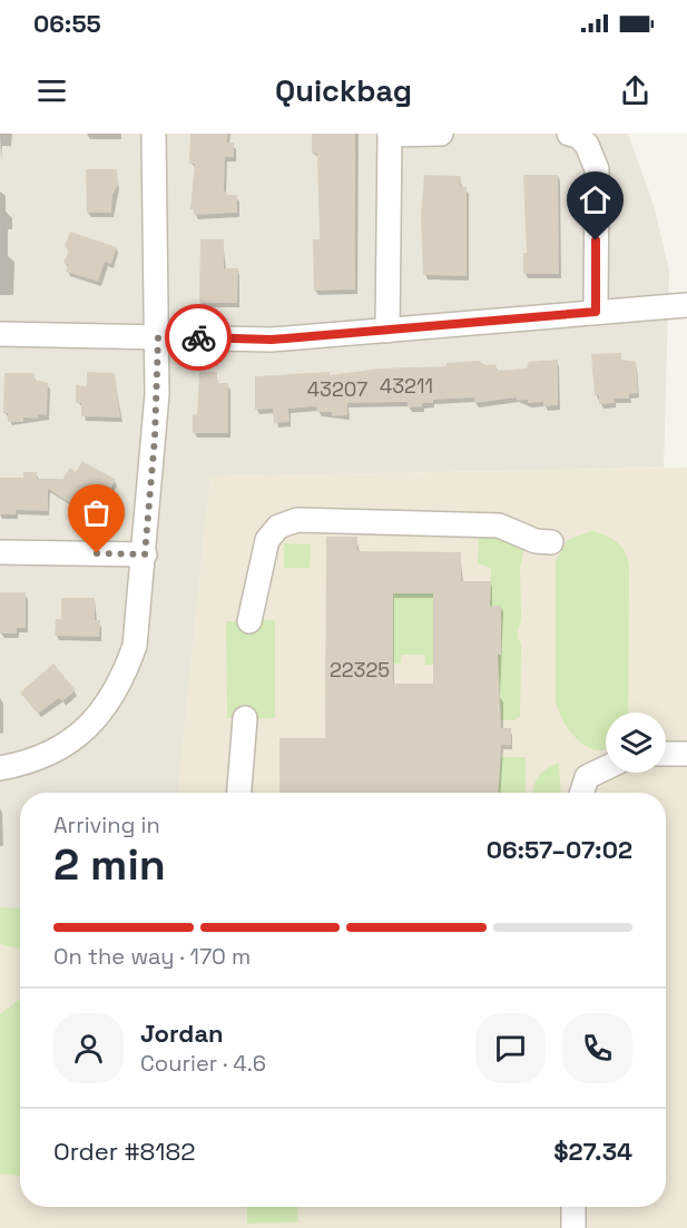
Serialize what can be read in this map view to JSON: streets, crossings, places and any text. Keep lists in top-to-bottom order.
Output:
{
  "house_numbers": ["43211", "43207", "22325"],
  "page": {
    "status": "06:55",
    "header": "Quickbag",
    "heading": ["2 min", "Arriving in", "06:57–07:02"],
    "panel": [
      "Jordan",
      "Courier · 4.6",
      "Order #8182",
      "$27.34"
    ],
    "bar": "On the way · 170 m"
  }
}
